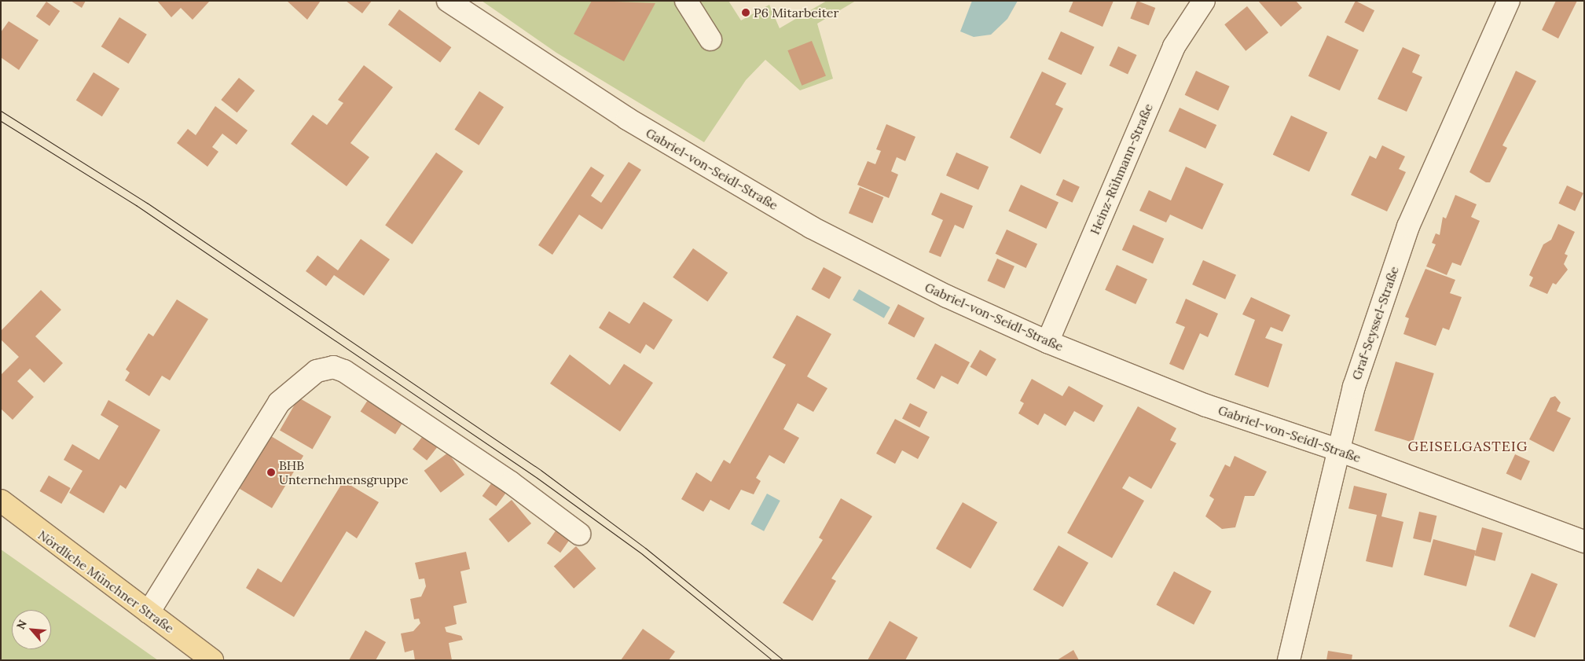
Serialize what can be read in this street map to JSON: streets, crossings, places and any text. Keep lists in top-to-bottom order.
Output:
{
  "streets": {
    "main road": ["Nördliche Münchner Straße"],
    "street": ["Gabriel-von-Seidl-Straße", "Heinz-Rühmann-Straße", "Graf-Seyssel-Straße"]
  },
  "crossings": [
    ["Gabriel-von-Seidl-Straße", "Heinz-Rühmann-Straße"],
    ["Gabriel-von-Seidl-Straße", "Graf-Seyssel-Straße"]
  ],
  "districts": ["GEISELGASTEIG"],
  "places": ["P6 Mitarbeiter", "BHB Unternehmensgruppe"],
  "north": "top left"
}
